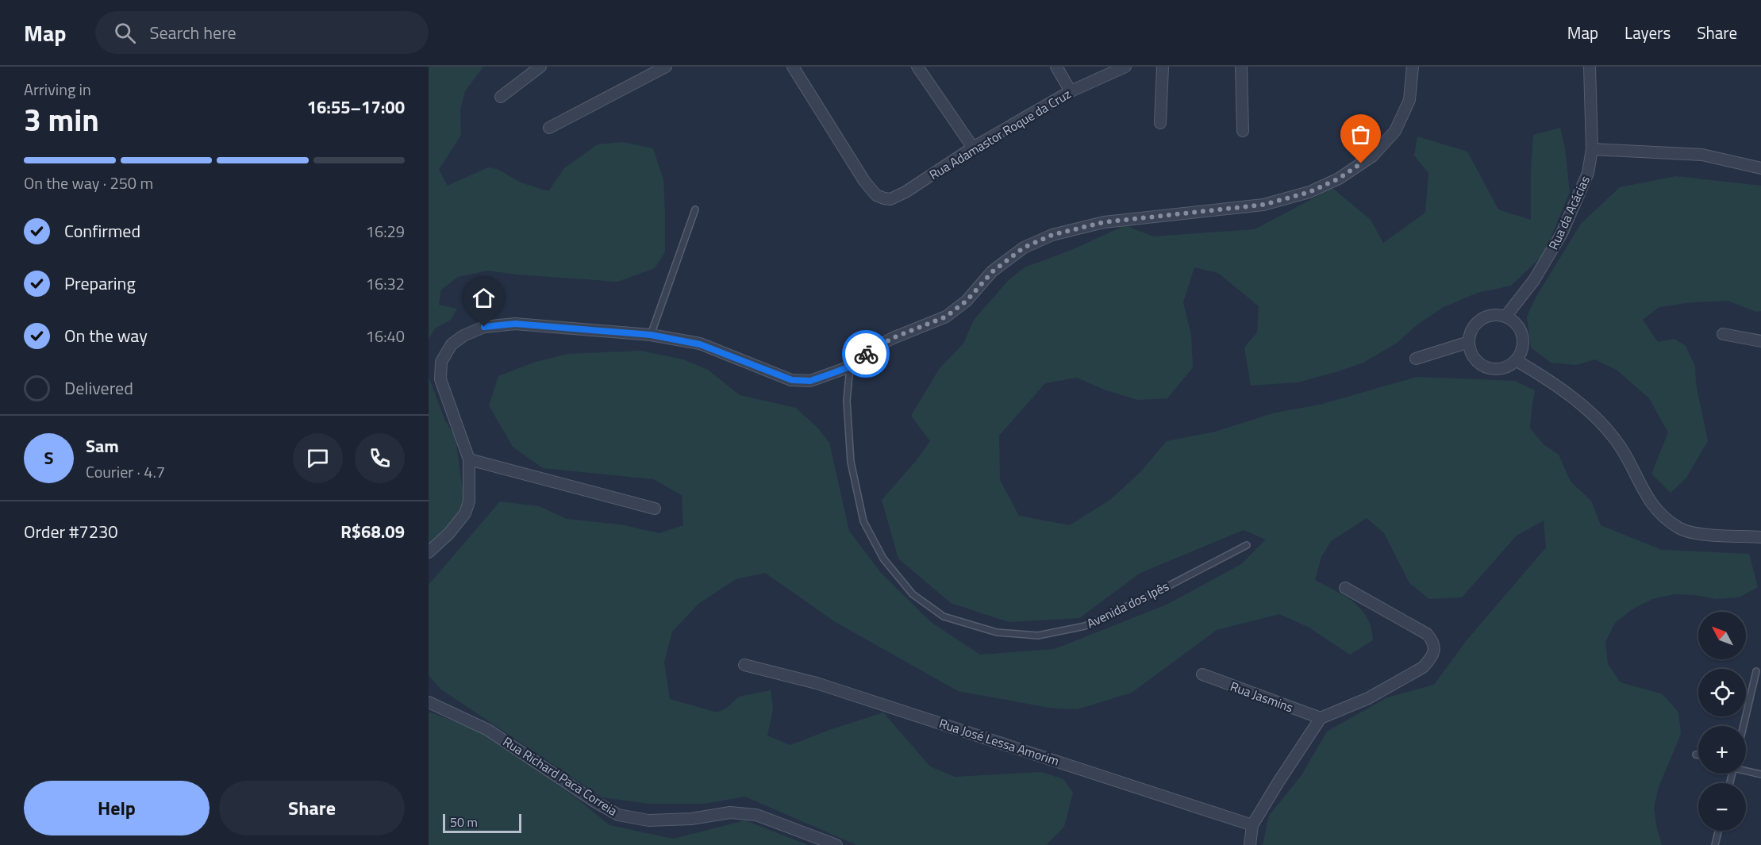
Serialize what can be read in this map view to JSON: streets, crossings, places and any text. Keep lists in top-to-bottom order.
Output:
{
  "streets": {
    "street": [
      "Rua Adamastor Roque da Cruz",
      "Rua da Acácias",
      "Rua Jasmins",
      "Rua José Lessa Amorim",
      "Rua Richard Paca Correia"
    ],
    "lane": ["Avenida dos Ipês"]
  },
  "scale_bar": "50 m",
  "north": "top left",
  "page": {
    "header": "Map",
    "search": "Search here",
    "nav": ["Map", "Layers", "Share"],
    "heading": ["3 min", "Arriving in", "16:55–17:00"],
    "panel": [
      "Sam",
      "Courier · 4.7",
      "Order #7230",
      "R$68.09"
    ],
    "bar": "On the way · 250 m",
    "list": [
      ["Confirmed", "16:29"],
      ["Preparing", "16:32"],
      ["On the way", "16:40"],
      "Delivered"
    ],
    "round": "S",
    "map_buttons": ["+", "−"],
    "buttons": ["Help", "Share"],
    "scale": "50 m"
  }
}
